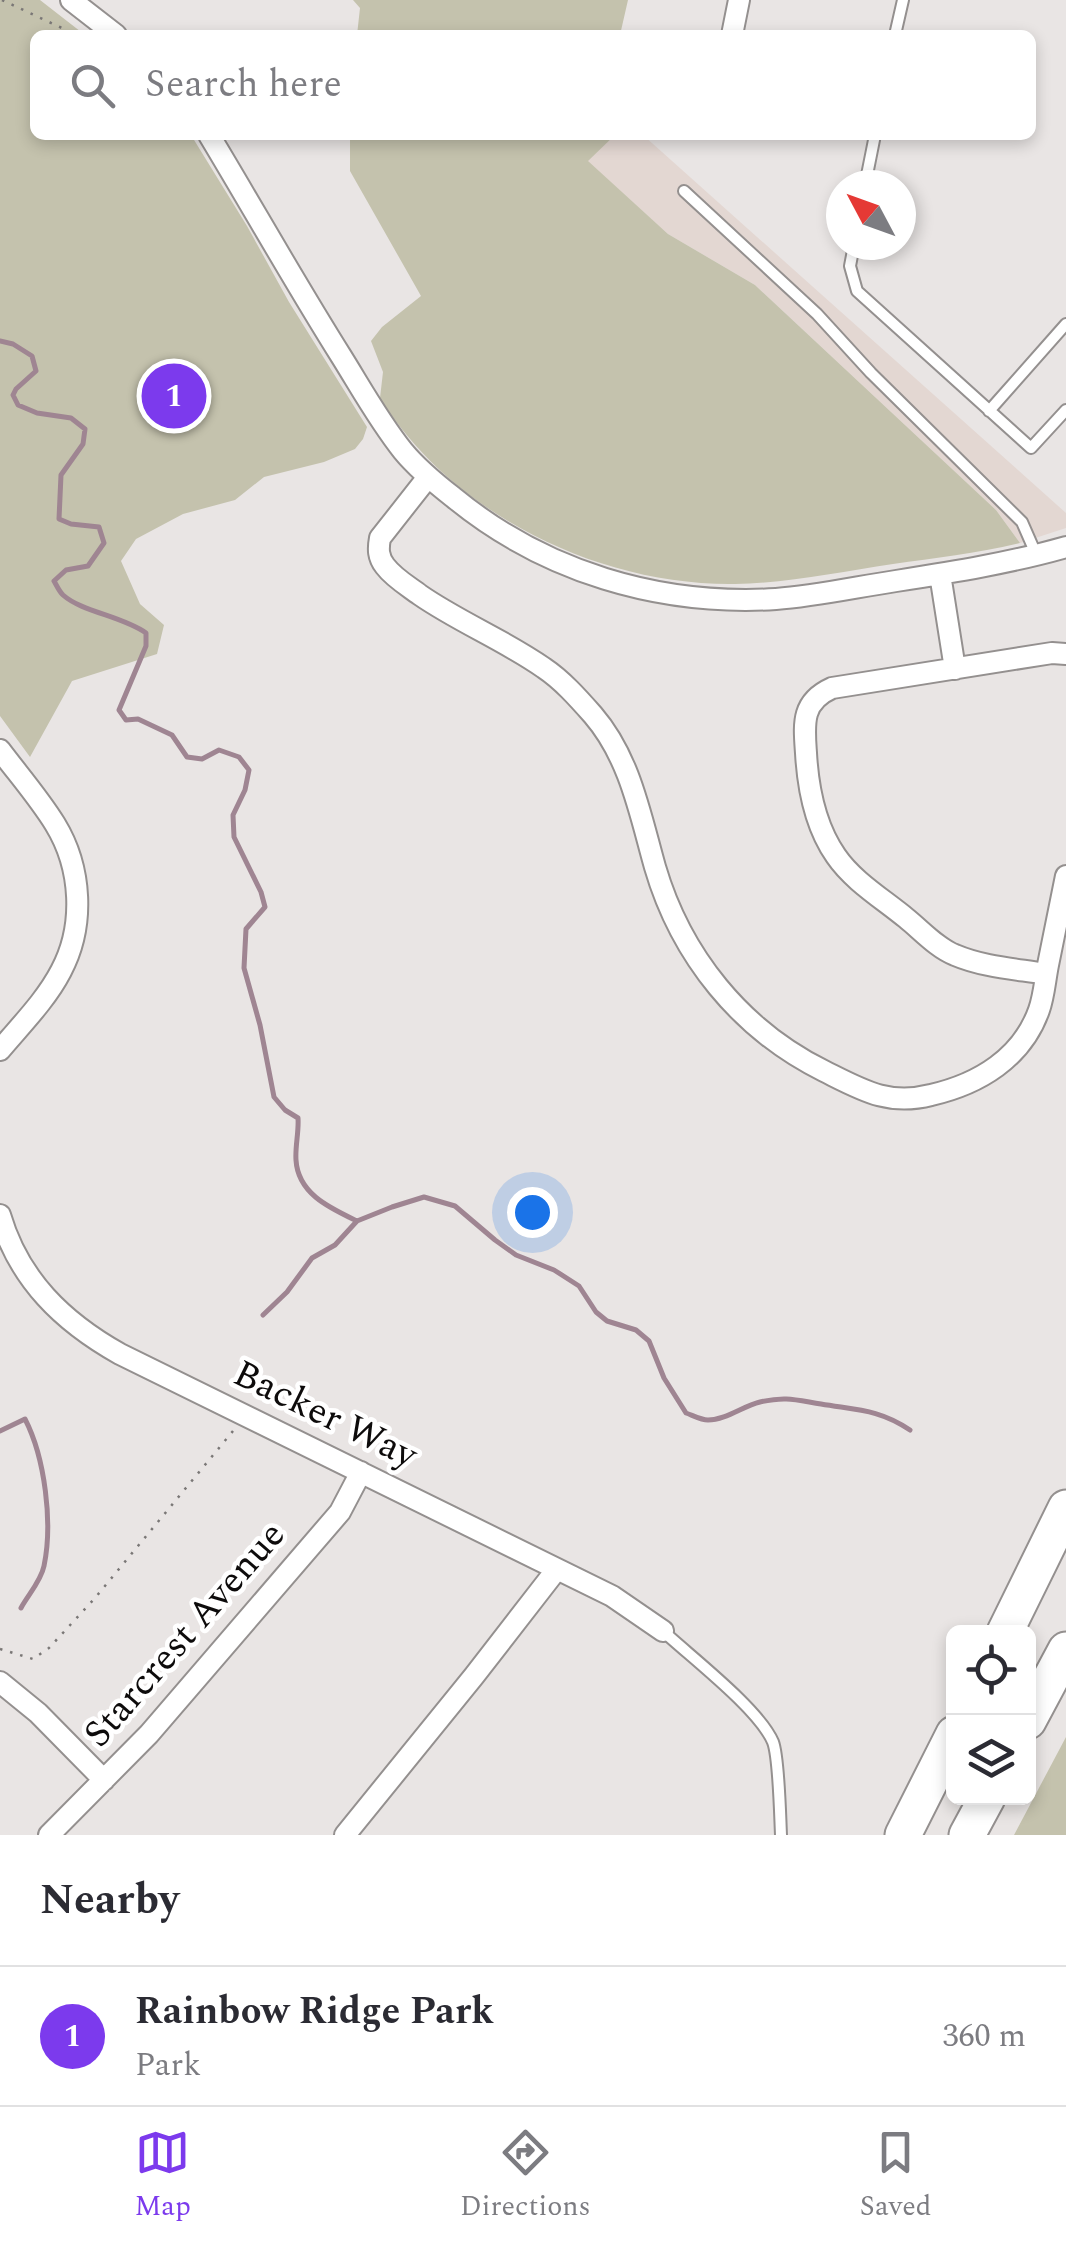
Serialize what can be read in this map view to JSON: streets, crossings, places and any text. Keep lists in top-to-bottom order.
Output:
{
  "streets": {
    "street": ["Backer Way", "Starcrest Avenue"]
  },
  "crossings": [
    ["Backer Way", "Starcrest Avenue"]
  ],
  "north": "top left",
  "page": {
    "search": "Search here",
    "pins": "1",
    "heading": "Nearby",
    "list": [
      {
        "mark": "1",
        "name": "Rainbow Ridge Park",
        "note": "Park",
        "value": "360 m"
      }
    ],
    "nav": ["Map", "Directions", "Saved"]
  }
}
